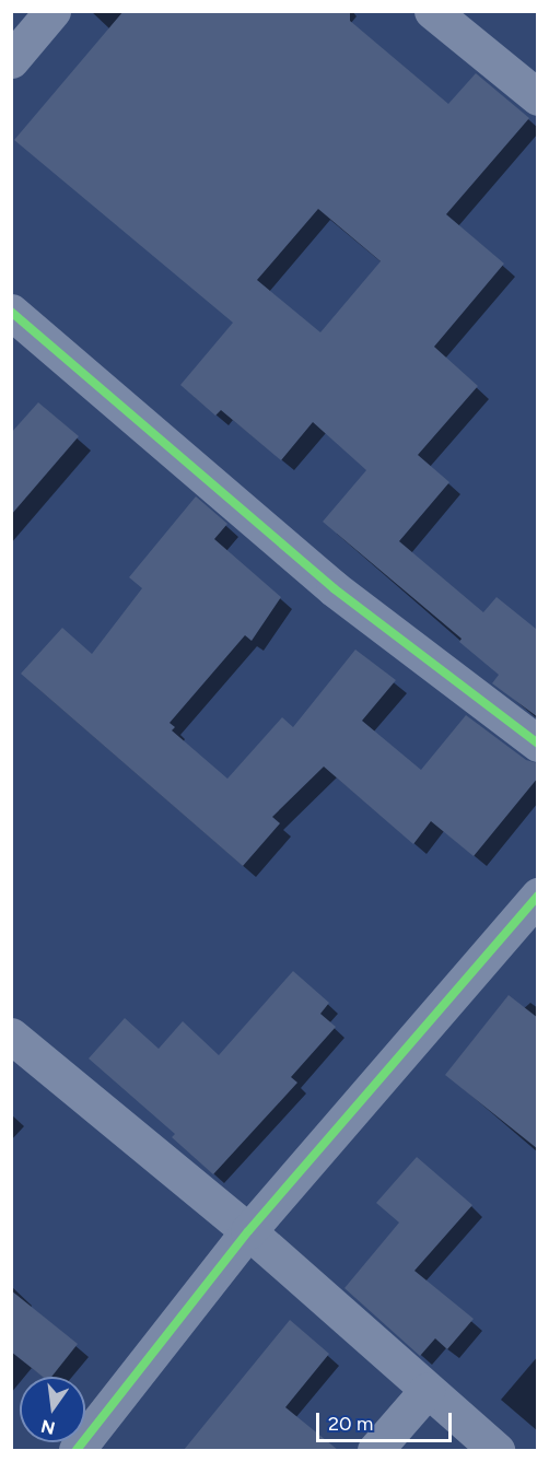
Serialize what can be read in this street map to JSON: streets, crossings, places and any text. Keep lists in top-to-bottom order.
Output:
{
  "scale_bar": "20 m",
  "north": "bottom"
}
